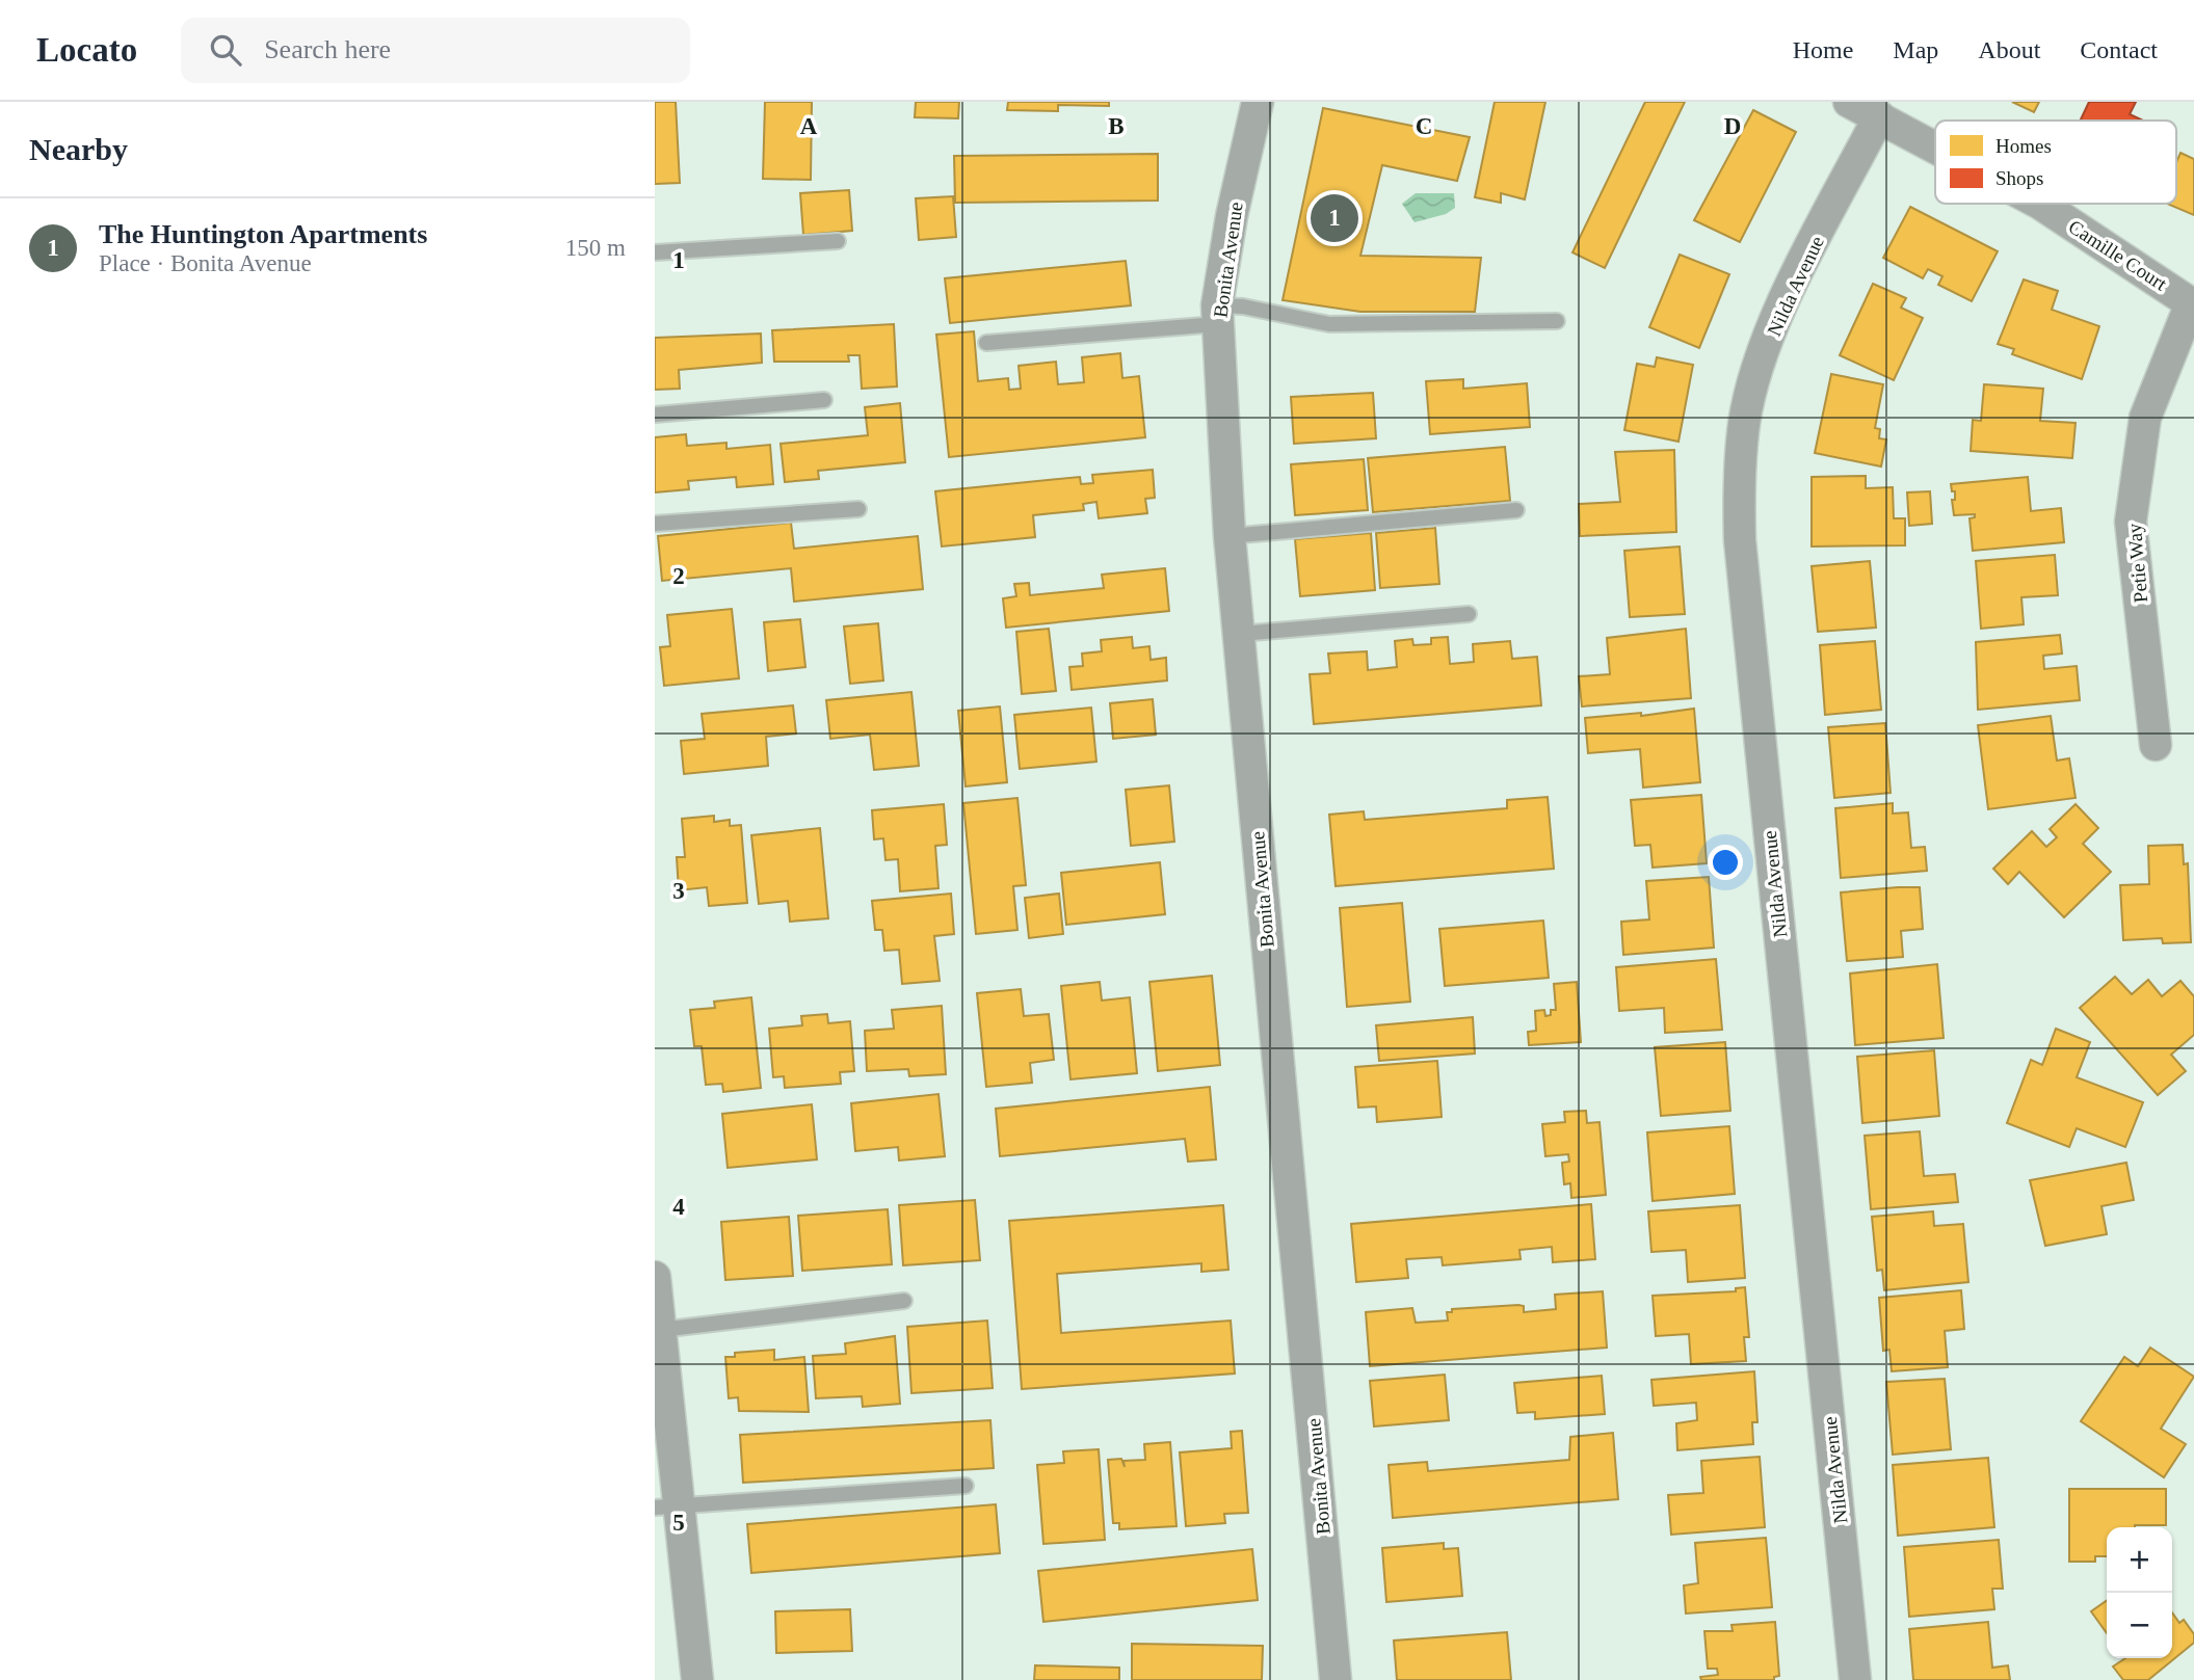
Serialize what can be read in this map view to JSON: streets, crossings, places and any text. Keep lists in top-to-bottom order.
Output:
{
  "streets": {
    "street": [
      "Camille Court",
      "Bonita Avenue",
      "Nilda Avenue",
      "Petie Way"
    ]
  },
  "crossings": [
    ["Camille Court", "Nilda Avenue"],
    ["Camille Court", "Petie Way"]
  ],
  "legend": ["Homes", "Shops"],
  "page": {
    "header": "Locato",
    "search": "Search here",
    "nav": [
      "Home",
      "Map",
      "About",
      "Contact"
    ],
    "heading": "Nearby",
    "pins": "1",
    "list": [
      {
        "mark": "1",
        "name": "The Huntington Apartments",
        "note": "Place · Bonita Avenue",
        "value": "150 m"
      }
    ],
    "map_buttons": ["+", "−"]
  },
  "grid": {
    "columns": [
      "A",
      "B",
      "C",
      "D"
    ],
    "rows": [
      "1",
      "2",
      "3",
      "4",
      "5"
    ]
  }
}
